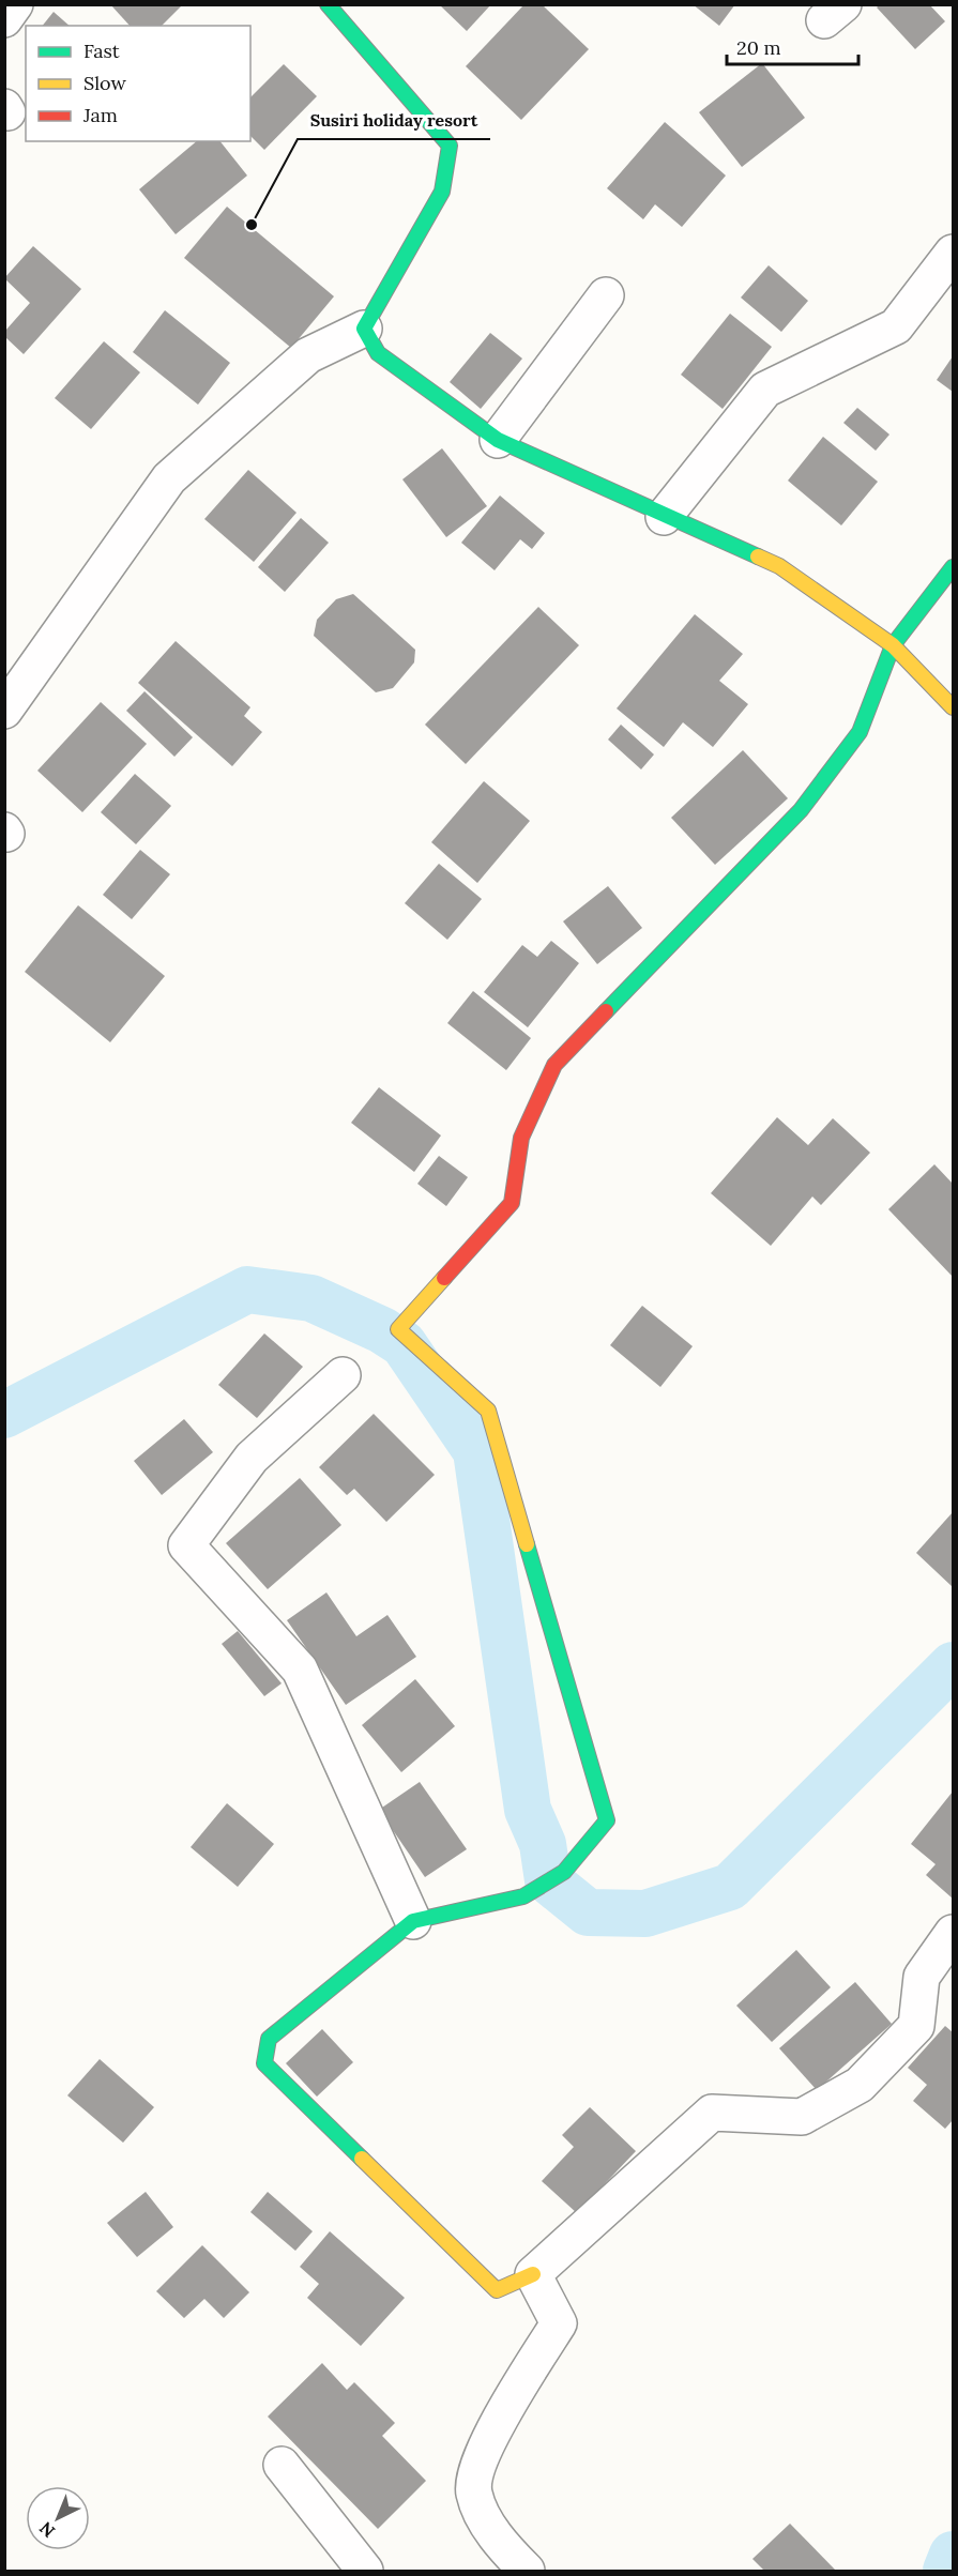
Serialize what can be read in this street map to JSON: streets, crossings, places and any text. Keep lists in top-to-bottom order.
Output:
{
  "places": ["Susiri holiday resort"],
  "legend": ["Fast", "Slow", "Jam"],
  "scale_bar": "20 m",
  "north": "bottom left"
}
